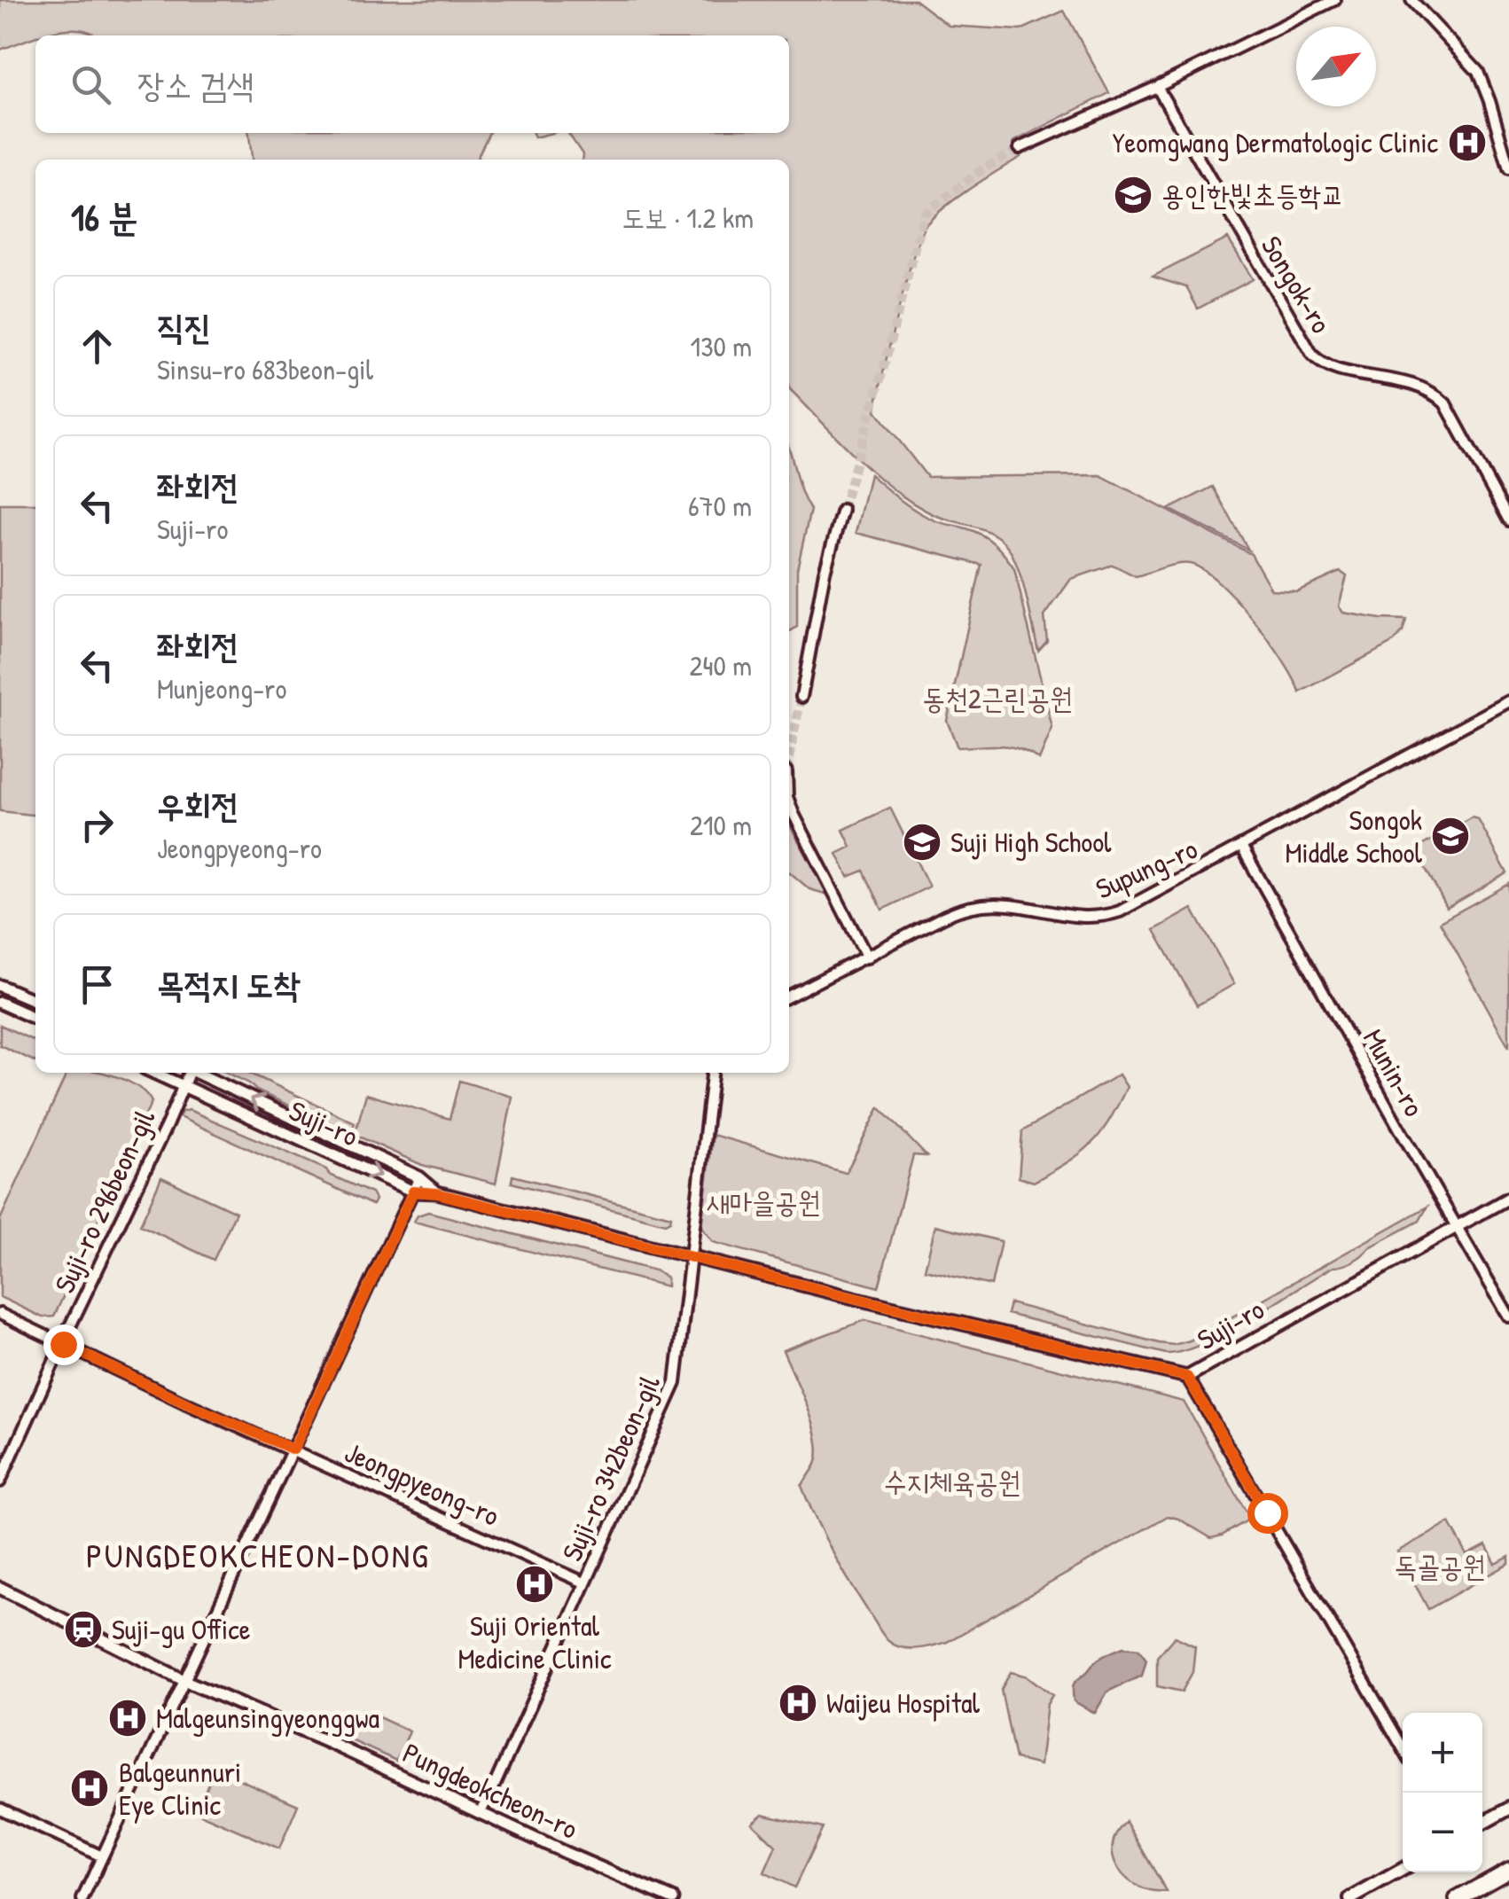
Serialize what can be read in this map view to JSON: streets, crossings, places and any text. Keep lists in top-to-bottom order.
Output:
{
  "streets": {
    "main road": ["Suji-ro", "Pungdeokcheon-ro"],
    "street": [
      "Songok-ro",
      "Supung-ro",
      "Munin-ro",
      "Suji-ro 296beon-gil",
      "Suji-ro 342beon-gil",
      "Jeongpyeong-ro"
    ]
  },
  "crossings": [
    ["Supung-ro", "Munin-ro"],
    ["Munin-ro", "Suji-ro"],
    ["Suji-ro", "Suji-ro 296beon-gil"],
    ["Suji-ro", "Suji-ro 342beon-gil"],
    ["Suji-ro 296beon-gil", "Jeongpyeong-ro"],
    ["Suji-ro 342beon-gil", "Jeongpyeong-ro"],
    ["Suji-ro 342beon-gil", "Pungdeokcheon-ro"]
  ],
  "districts": ["PUNGDEOKCHEON-DONG"],
  "parks": [
    "동천2근린공원",
    "새마을공원",
    "수지체육공원",
    "독골공원"
  ],
  "places": {
    "hospital": [
      "Yeomgwang Dermatologic Clinic",
      "Suji Oriental Medicine Clinic",
      "Waijeu Hospital",
      "Malgeunsingyeonggwa",
      "Balgeunnuri Eye Clinic"
    ],
    "school or university": ["용인한빛초등학교", "Songok Middle School", "Suji High School"],
    "station": ["Suji-gu Office"]
  },
  "north": "top right",
  "page": {
    "search": "장소 검색",
    "heading": ["16 분", "도보 · 1.2 km"],
    "list": [
      ["직진", "Sinsu-ro 683beon-gil", "130 m"],
      ["좌회전", "Suji-ro", "670 m"],
      ["좌회전", "Munjeong-ro", "240 m"],
      ["우회전", "Jeongpyeong-ro", "210 m"],
      "목적지 도착"
    ],
    "map_buttons": ["+", "−"]
  }
}
